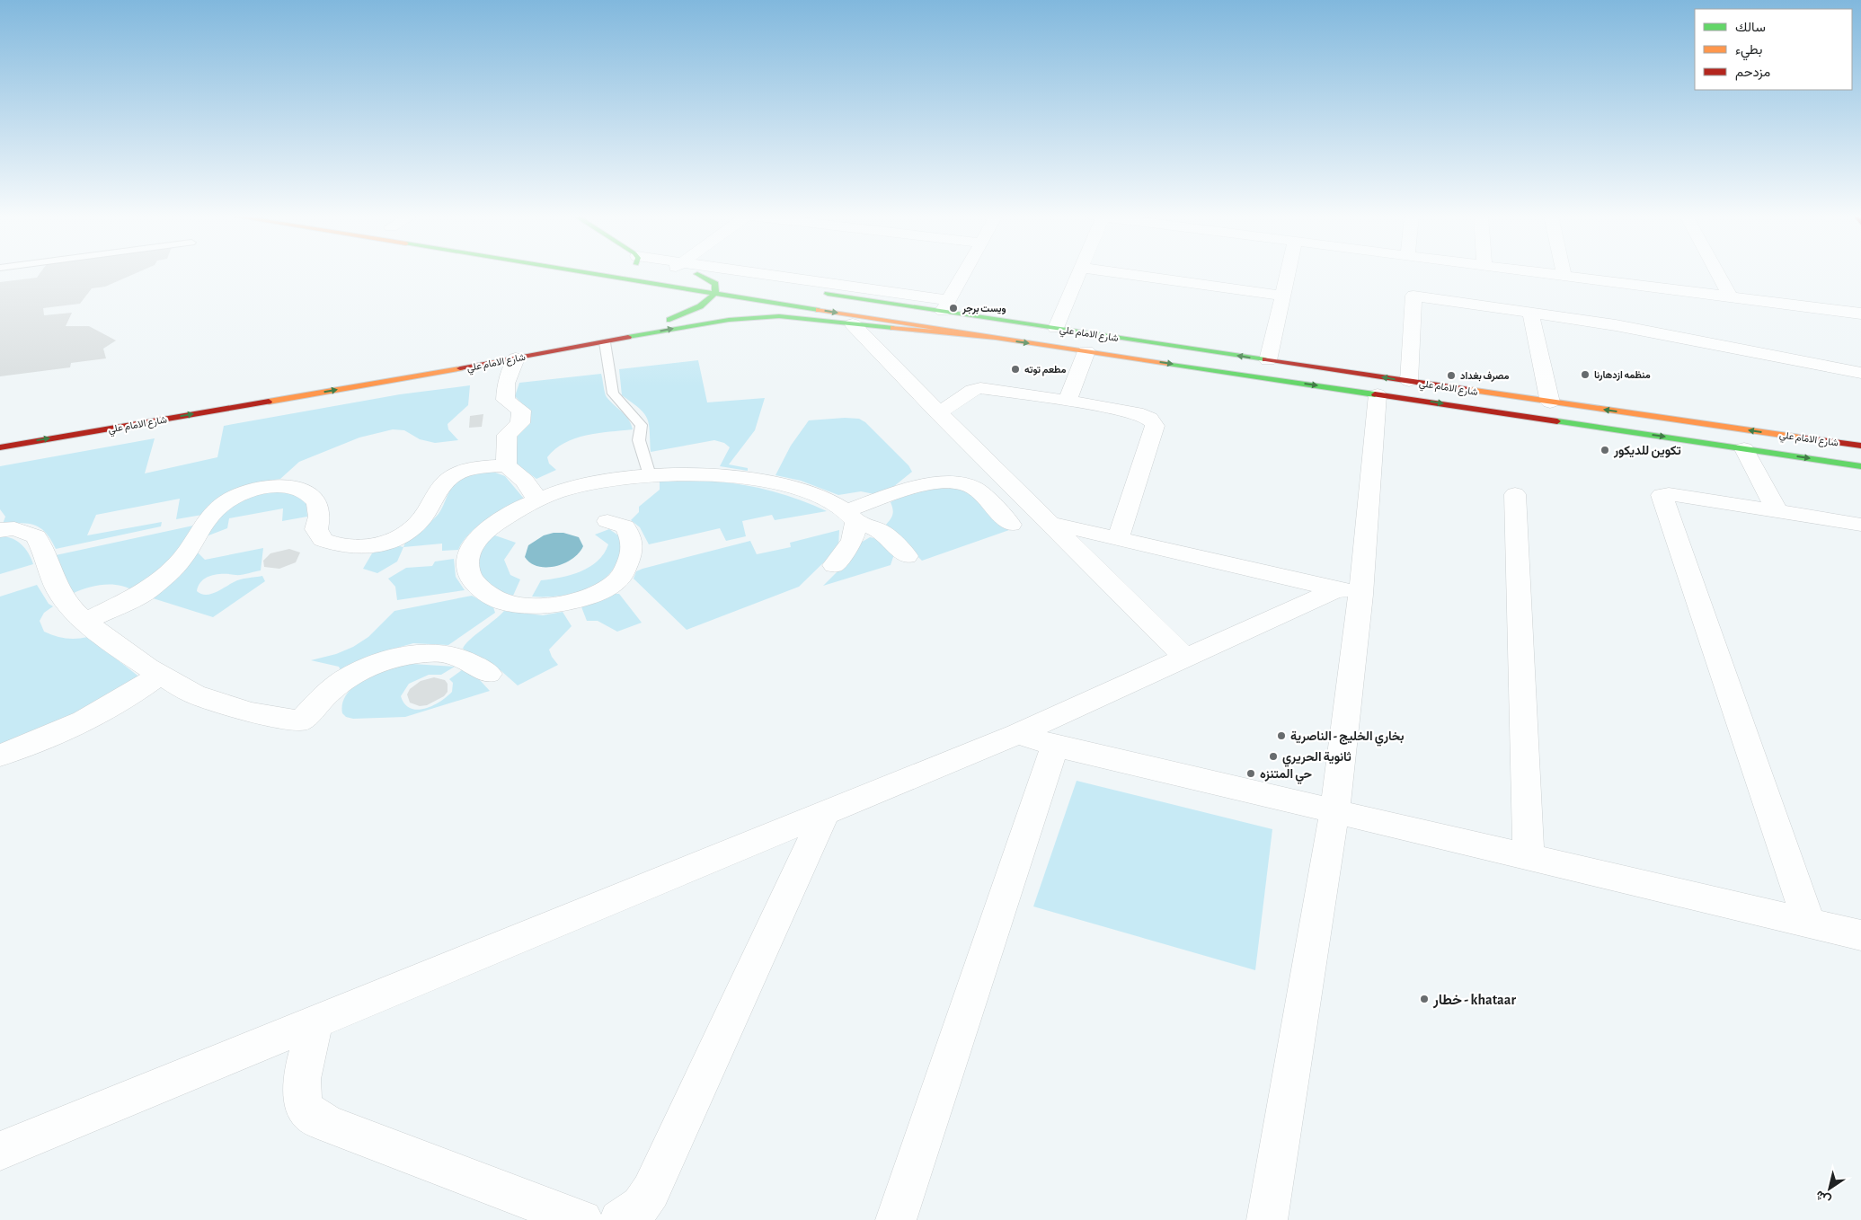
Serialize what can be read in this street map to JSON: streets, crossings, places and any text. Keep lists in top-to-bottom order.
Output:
{
  "streets": {
    "main road": ["شارع الامام علي"]
  },
  "places": [
    "ويست برجر",
    "مطعم توته",
    "منظمه ازدهارنا",
    "مصرف بغداد",
    "تكوين للديكور",
    "بخاري الخليج - الناصرية",
    "ثانوية الحريري",
    "حي المتنزه",
    "خطار - khataar"
  ],
  "legend": ["سالك", "بطيء", "مزدحم"],
  "north": "bottom left"
}
